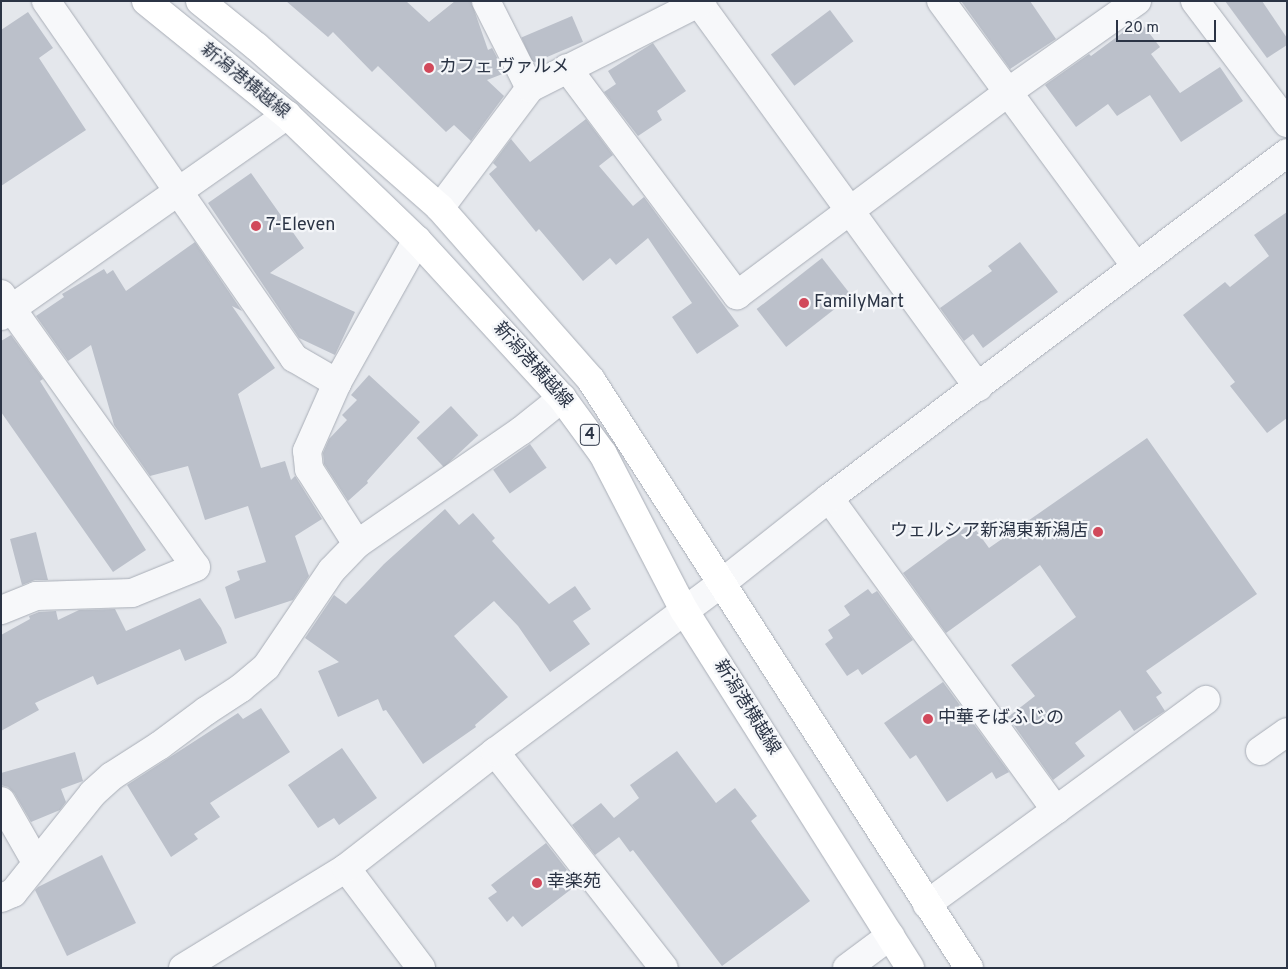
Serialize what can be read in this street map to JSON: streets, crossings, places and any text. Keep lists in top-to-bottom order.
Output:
{
  "streets": {
    "main road": ["新潟港横越線", "4"]
  },
  "places": [
    "カフェ ヴァルメ",
    "7-Eleven",
    "FamilyMart",
    "ウェルシア新潟東新潟店",
    "中華そばふじの",
    "幸楽苑"
  ],
  "scale_bar": "20 m"
}
